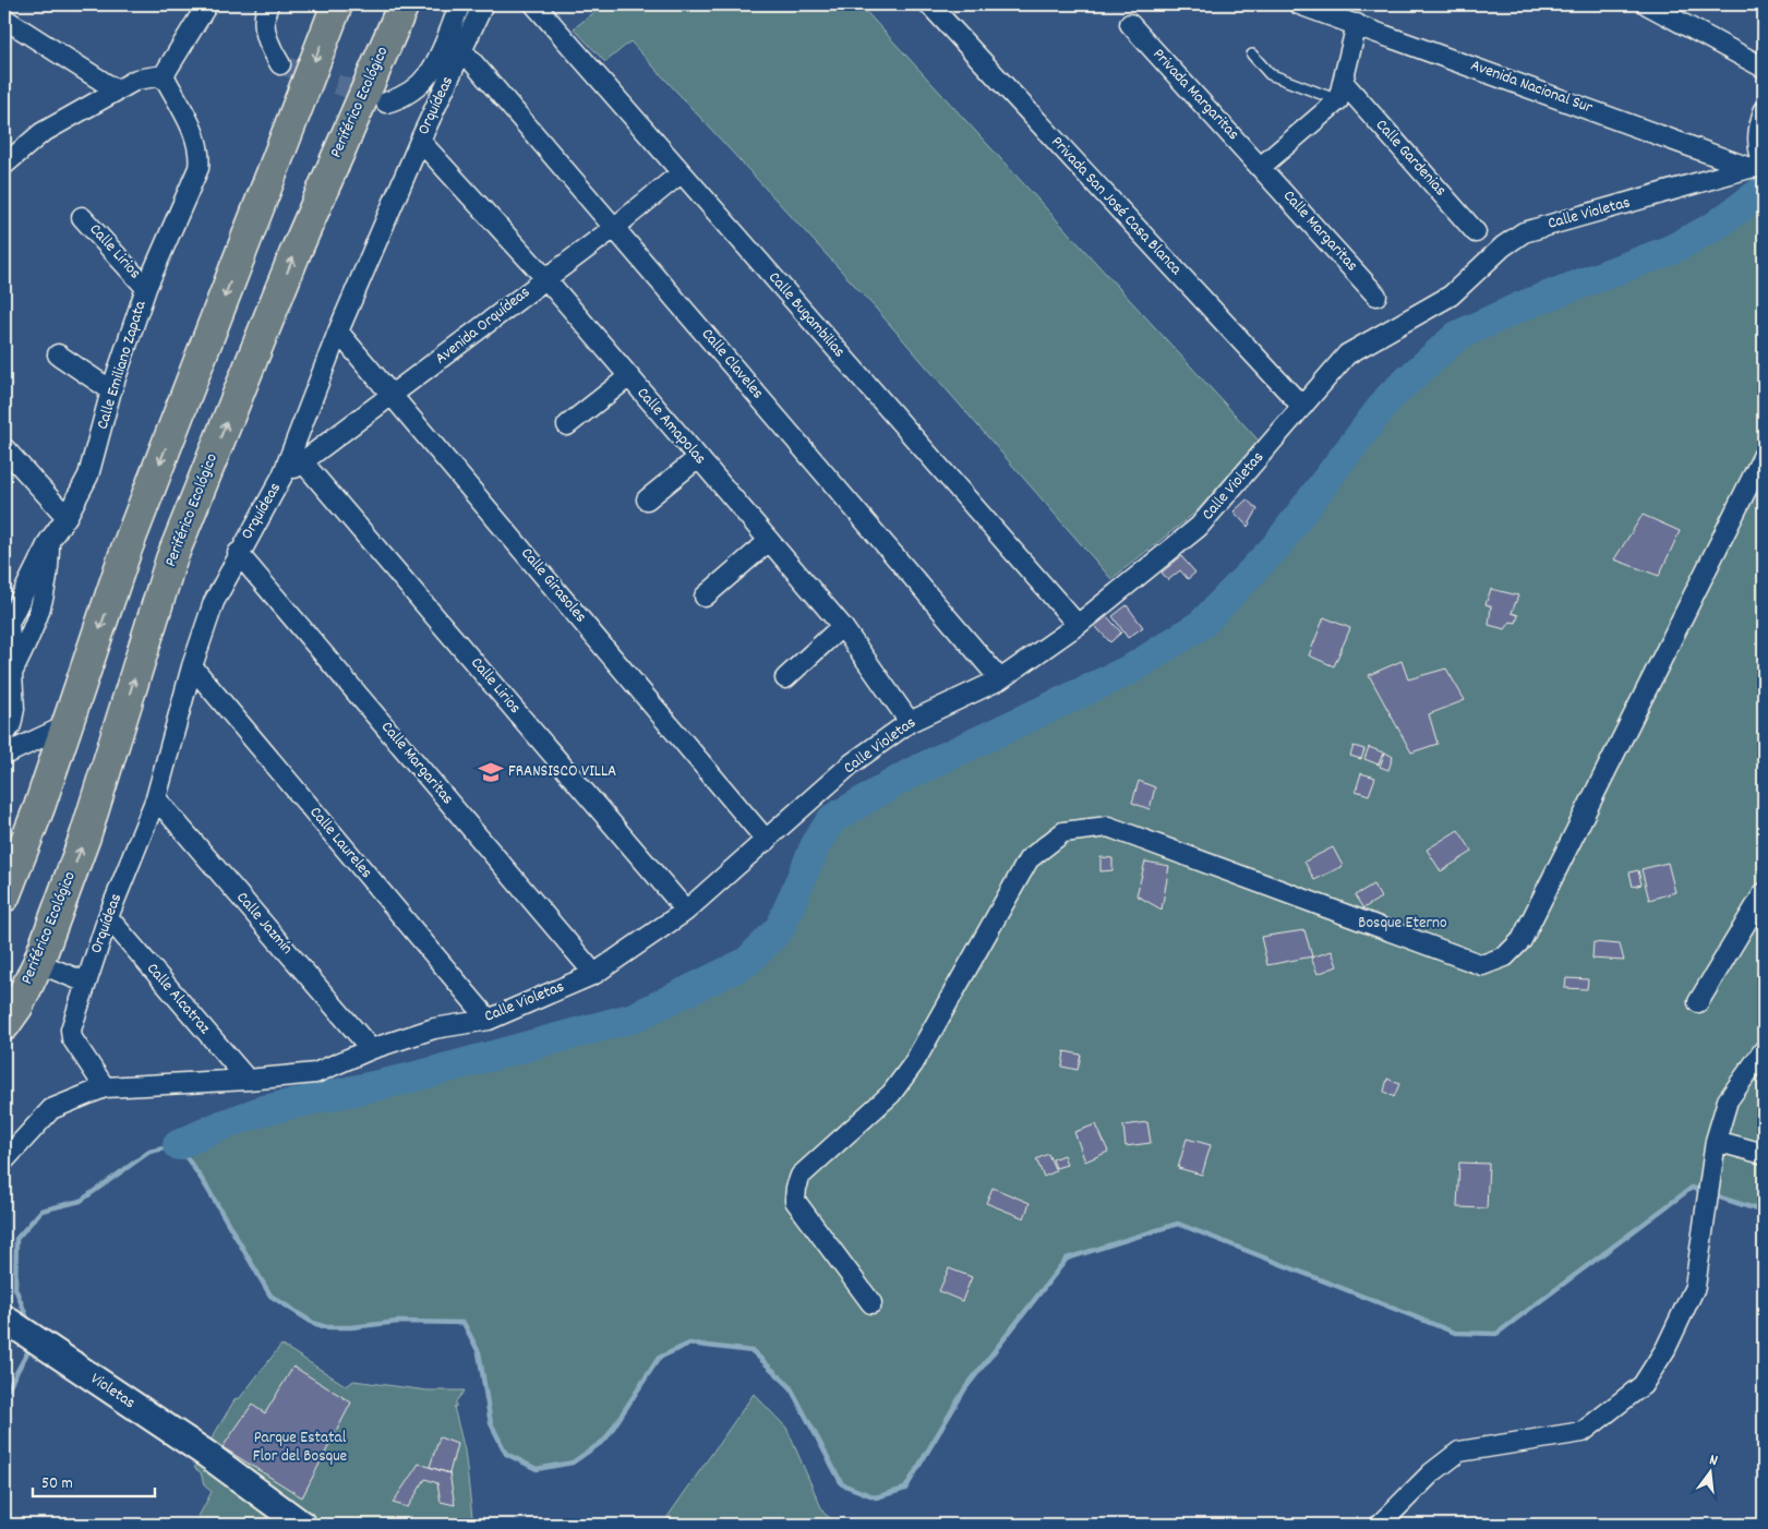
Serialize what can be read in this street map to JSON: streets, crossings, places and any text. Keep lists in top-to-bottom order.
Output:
{
  "streets": {
    "highway": ["Periférico Ecológico"],
    "street": [
      "Avenida Nacional Sur",
      "Privada Margaritas",
      "Orquídeas",
      "Calle Gardenias",
      "Privada San José Casa Blanca",
      "Calle Violetas",
      "Calle Margaritas",
      "Calle Lirios",
      "Calle Bugambilias",
      "Avenida Orquídeas",
      "Calle Claveles",
      "Calle Emiliano Zapata",
      "Calle Amapolas",
      "Calle Girasoles",
      "Calle Laureles",
      "Calle Jazmín",
      "Calle Alcatraz",
      "Violetas"
    ]
  },
  "crossings": [
    ["Avenida Nacional Sur", "Calle Violetas"],
    ["Privada Margaritas", "Calle Margaritas"],
    ["Orquídeas", "Calle Violetas"],
    ["Orquídeas", "Calle Margaritas"],
    ["Orquídeas", "Avenida Orquídeas"],
    ["Orquídeas", "Calle Claveles"],
    ["Orquídeas", "Calle Amapolas"],
    ["Orquídeas", "Calle Girasoles"],
    ["Orquídeas", "Calle Laureles"],
    ["Orquídeas", "Calle Jazmín"],
    ["Orquídeas", "Calle Alcatraz"],
    ["Privada San José Casa Blanca", "Calle Violetas"],
    ["Calle Violetas", "Calle Margaritas"],
    ["Calle Violetas", "Calle Lirios"],
    ["Calle Violetas", "Calle Bugambilias"],
    ["Calle Violetas", "Calle Claveles"],
    ["Calle Violetas", "Calle Amapolas"],
    ["Calle Violetas", "Calle Girasoles"],
    ["Calle Violetas", "Calle Laureles"],
    ["Calle Violetas", "Calle Jazmín"],
    ["Calle Violetas", "Calle Alcatraz"],
    ["Calle Lirios", "Avenida Orquídeas"],
    ["Calle Lirios", "Calle Emiliano Zapata"],
    ["Calle Bugambilias", "Avenida Orquídeas"],
    ["Avenida Orquídeas", "Calle Claveles"],
    ["Avenida Orquídeas", "Calle Amapolas"],
    ["Avenida Orquídeas", "Calle Girasoles"]
  ],
  "parks": ["Bosque Eterno", "Parque Estatal Flor del Bosque"],
  "places": {
    "school or university": ["FRANSISCO VILLA"]
  },
  "scale_bar": "50 m",
  "north": "top"
}
